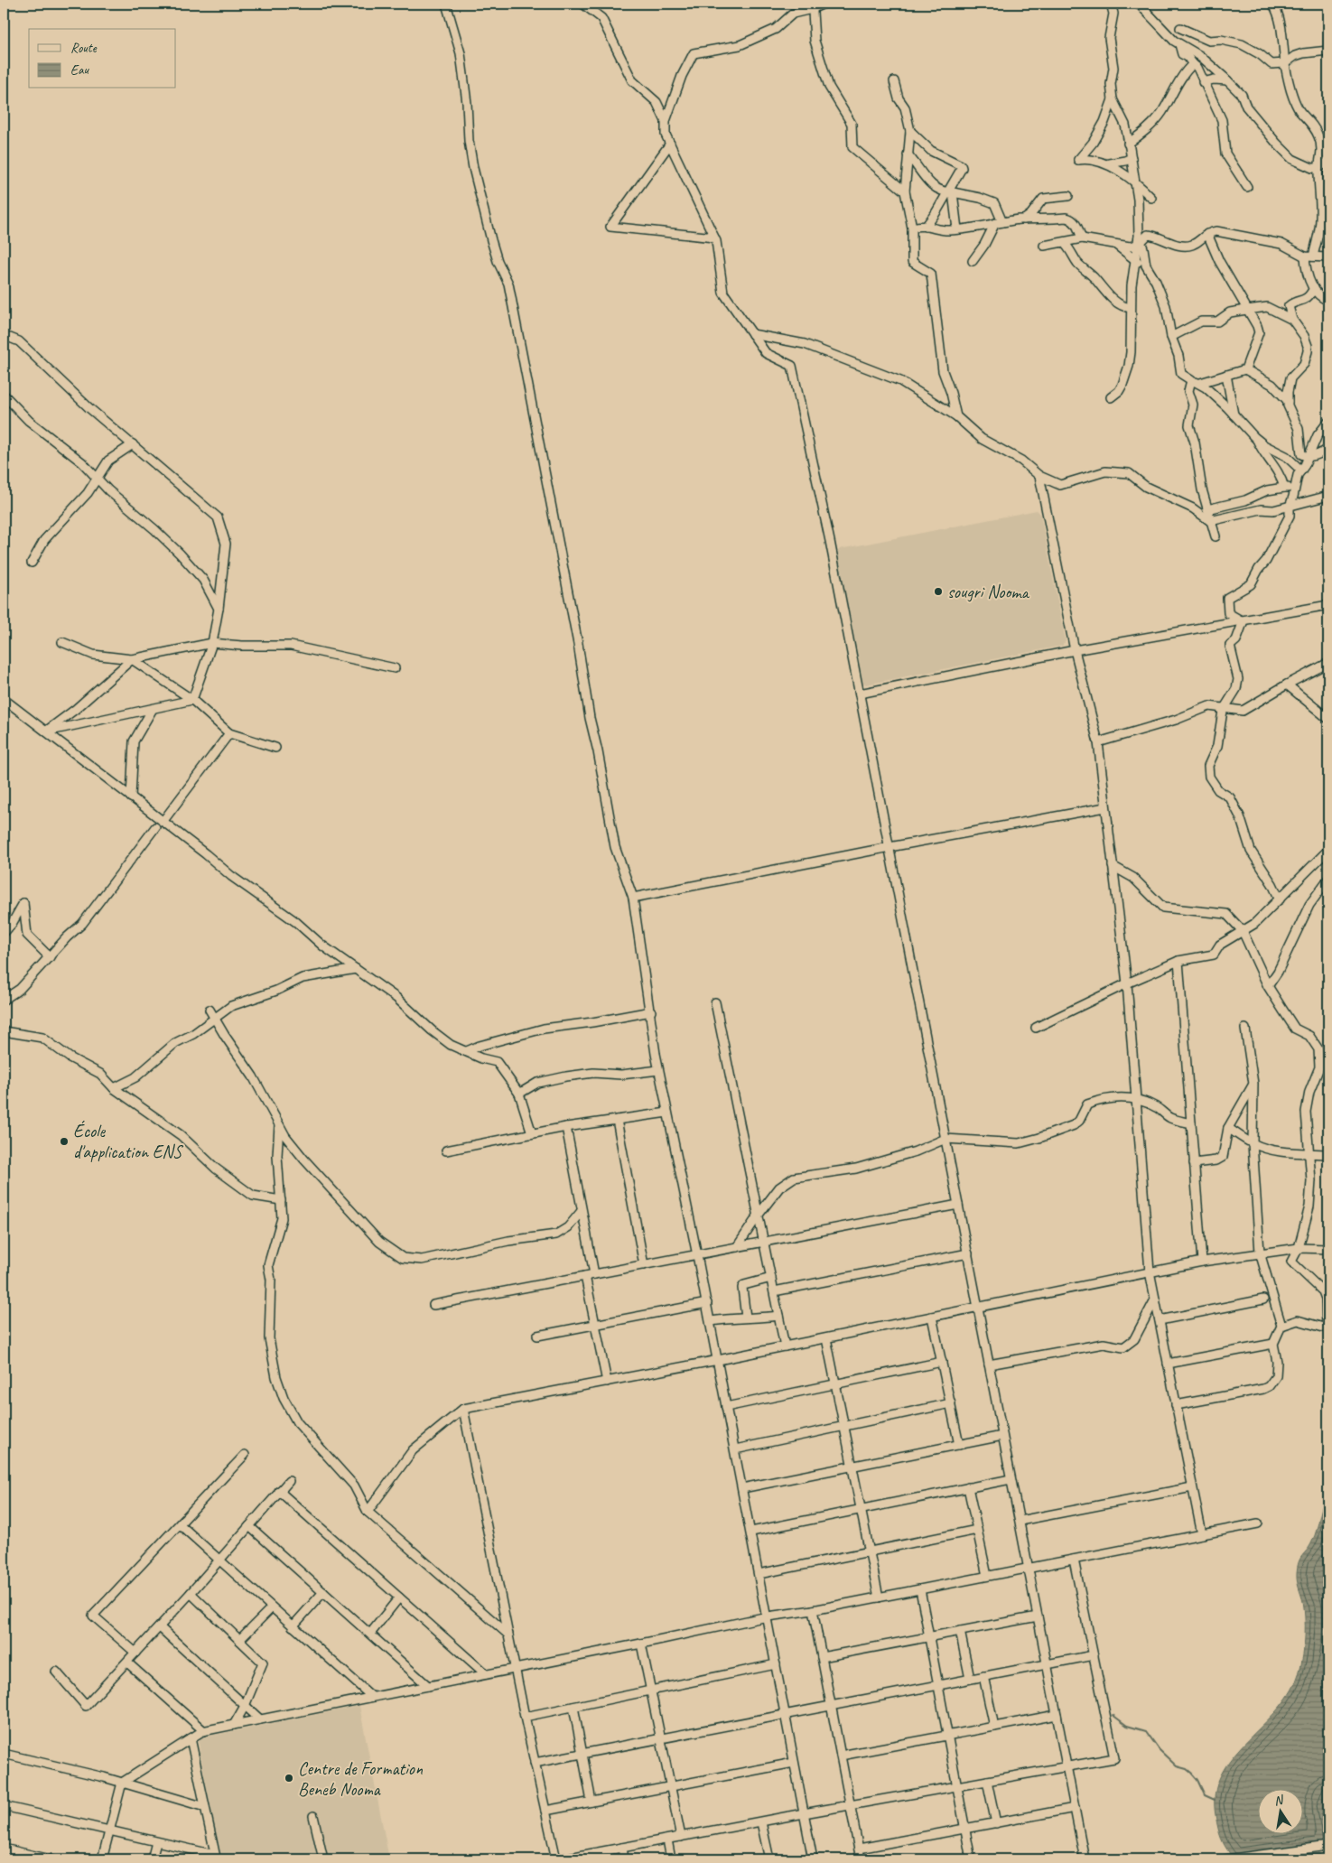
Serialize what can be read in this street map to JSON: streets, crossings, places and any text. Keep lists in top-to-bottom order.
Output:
{
  "places": ["sougri Nooma", "École d'application ENS", "Centre de Formation Beneb Nooma"],
  "legend": ["Route", "Eau"],
  "north": "top"
}
